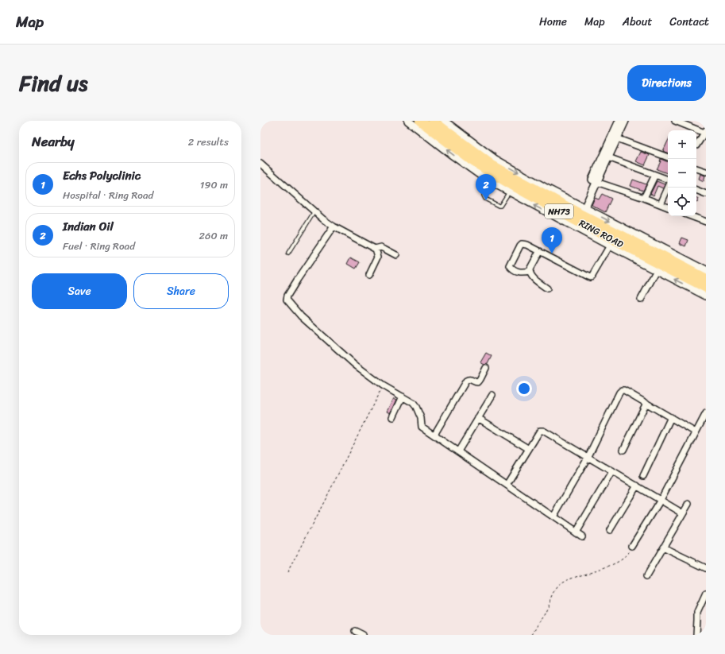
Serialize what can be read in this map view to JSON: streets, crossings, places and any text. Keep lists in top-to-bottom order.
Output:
{
  "streets": {
    "highway": ["NH73", "RING ROAD"]
  },
  "page": {
    "header": "Map",
    "nav": [
      "Home",
      "Map",
      "About",
      "Contact"
    ],
    "title": "Find us",
    "buttons": [
      "Directions",
      ["Save", "Share"]
    ],
    "heading": ["Nearby", "2 results"],
    "map_buttons": ["+", "−"],
    "list": [
      {
        "mark": "1",
        "name": "Echs Polyclinic",
        "note": "Hospital · Ring Road",
        "value": "190 m"
      },
      {
        "mark": "2",
        "name": "Indian Oil",
        "note": "Fuel · Ring Road",
        "value": "260 m"
      }
    ],
    "pins": ["2", "1"]
  }
}
